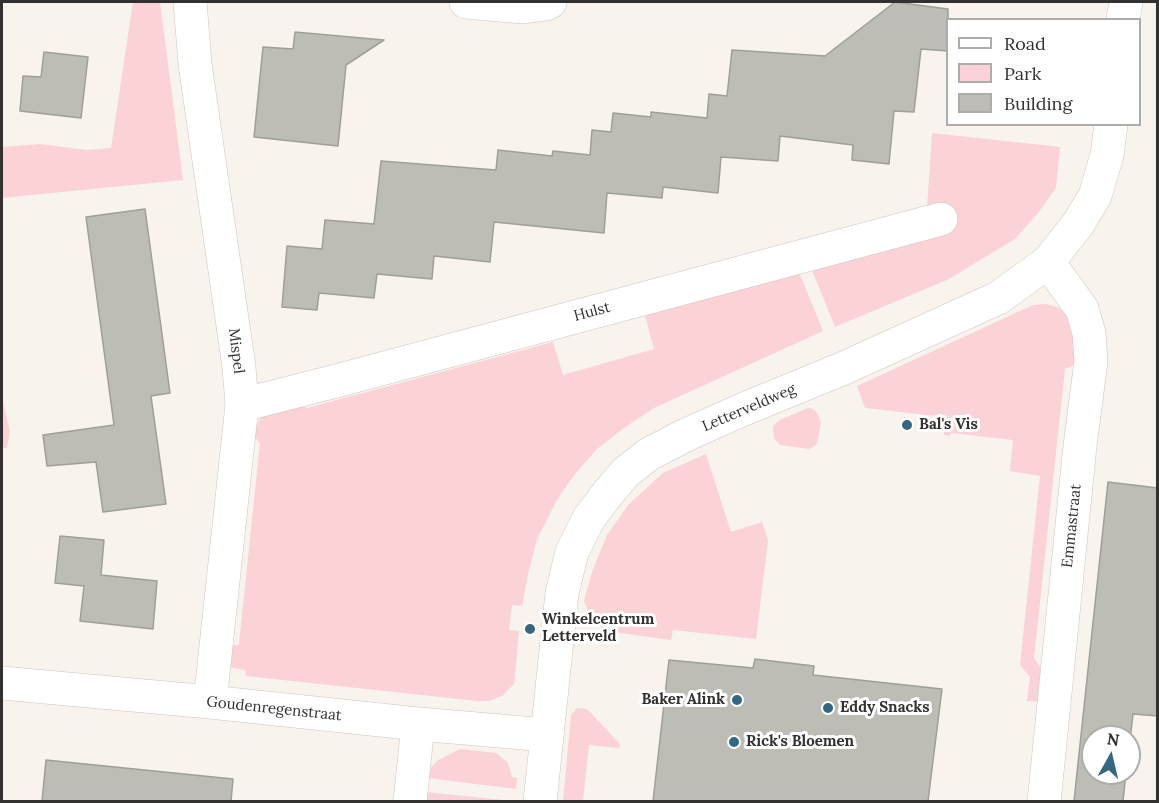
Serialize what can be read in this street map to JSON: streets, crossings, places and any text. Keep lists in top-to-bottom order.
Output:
{
  "streets": {
    "street": [
      "Hulst",
      "Mispel",
      "Letterveldweg",
      "Emmastraat",
      "Goudenregenstraat"
    ]
  },
  "crossings": [
    ["Hulst", "Mispel"],
    ["Mispel", "Goudenregenstraat"],
    ["Letterveldweg", "Emmastraat"],
    ["Letterveldweg", "Goudenregenstraat"]
  ],
  "places": [
    "Bal's Vis",
    "Winkelcentrum Letterveld",
    "Baker Alink",
    "Eddy Snacks",
    "Rick's Bloemen"
  ],
  "legend": ["Road", "Park", "Building"],
  "north": "top"
}
